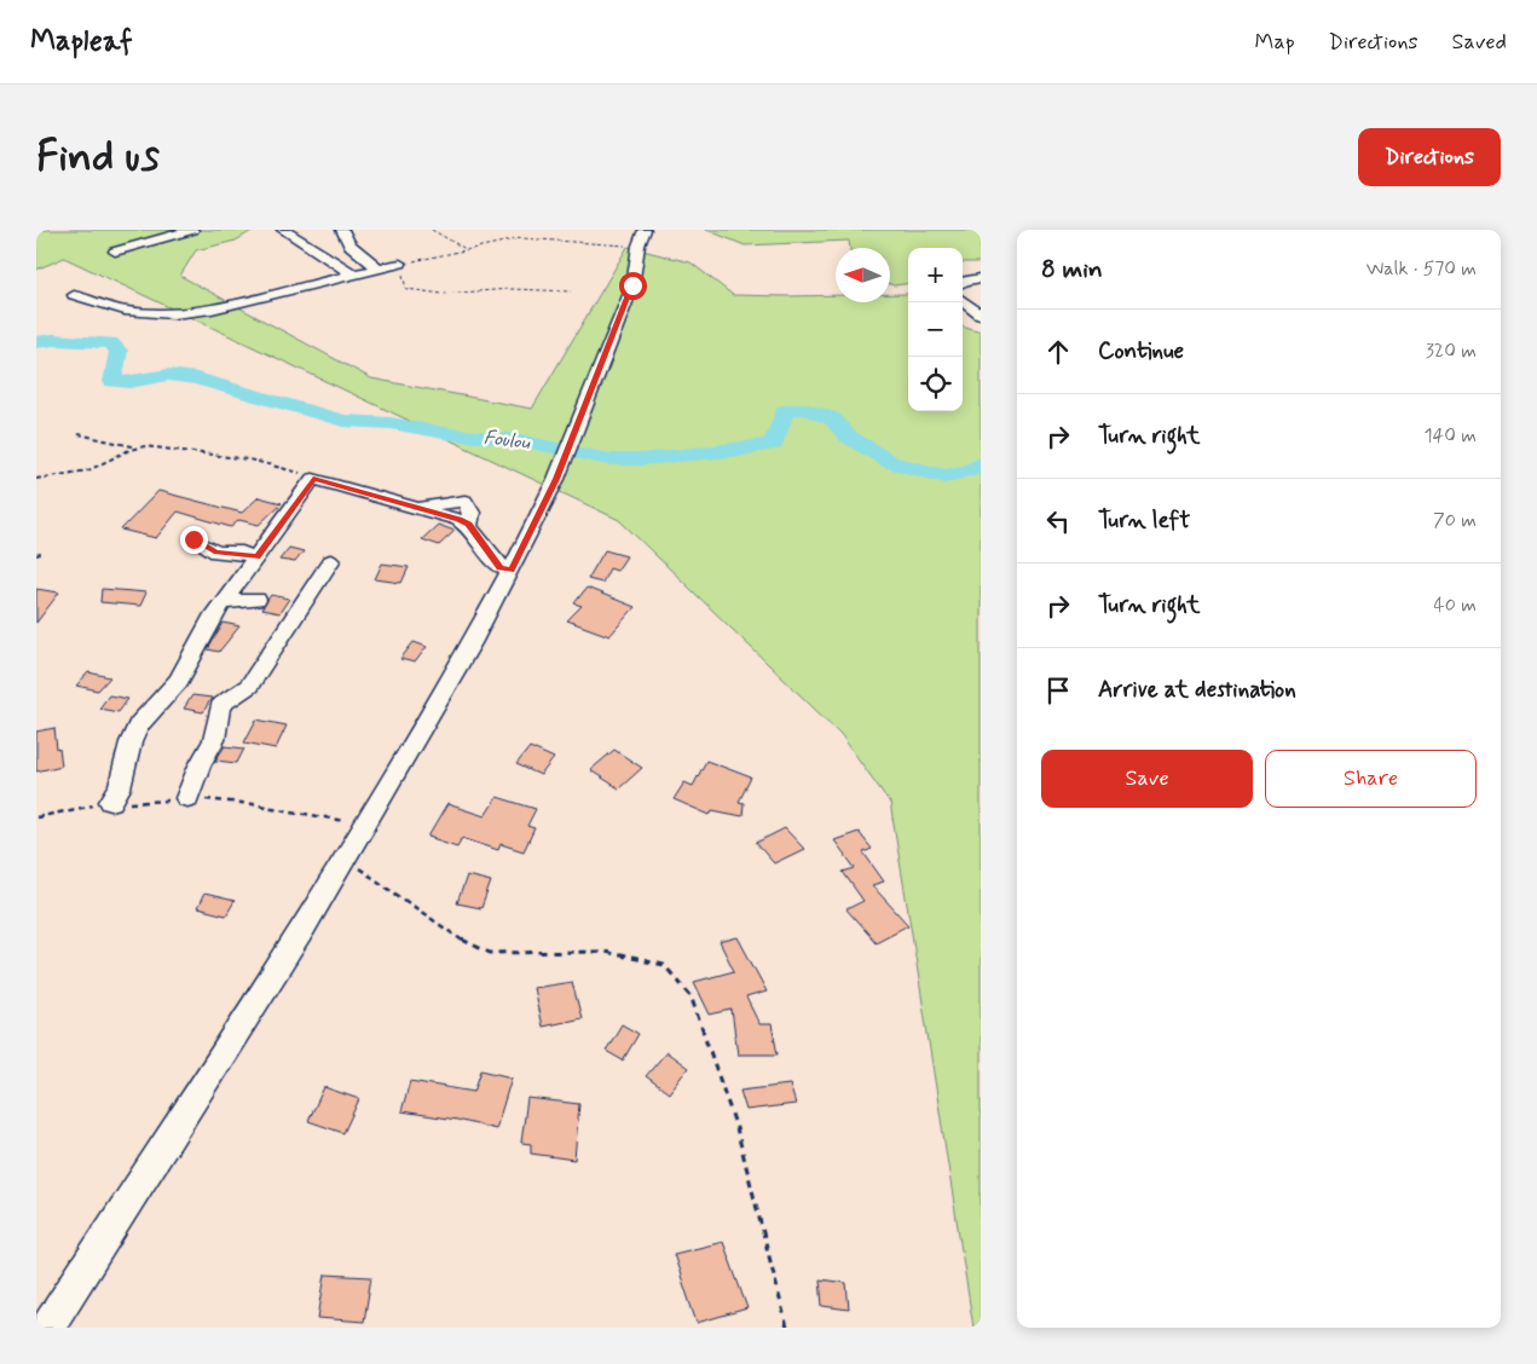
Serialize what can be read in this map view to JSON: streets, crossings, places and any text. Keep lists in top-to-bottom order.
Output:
{
  "water": ["Foulou"],
  "north": "left",
  "page": {
    "header": "Mapleaf",
    "nav": ["Map", "Directions", "Saved"],
    "buttons": [
      "Directions",
      ["Save", "Share"]
    ],
    "title": "Find us",
    "heading": ["8 min", "Walk · 570 m"],
    "map_buttons": ["+", "−"],
    "list": [
      ["Continue", "320 m"],
      ["Turn right", "140 m"],
      ["Turn left", "70 m"],
      ["Turn right", "40 m"],
      "Arrive at destination"
    ]
  }
}
